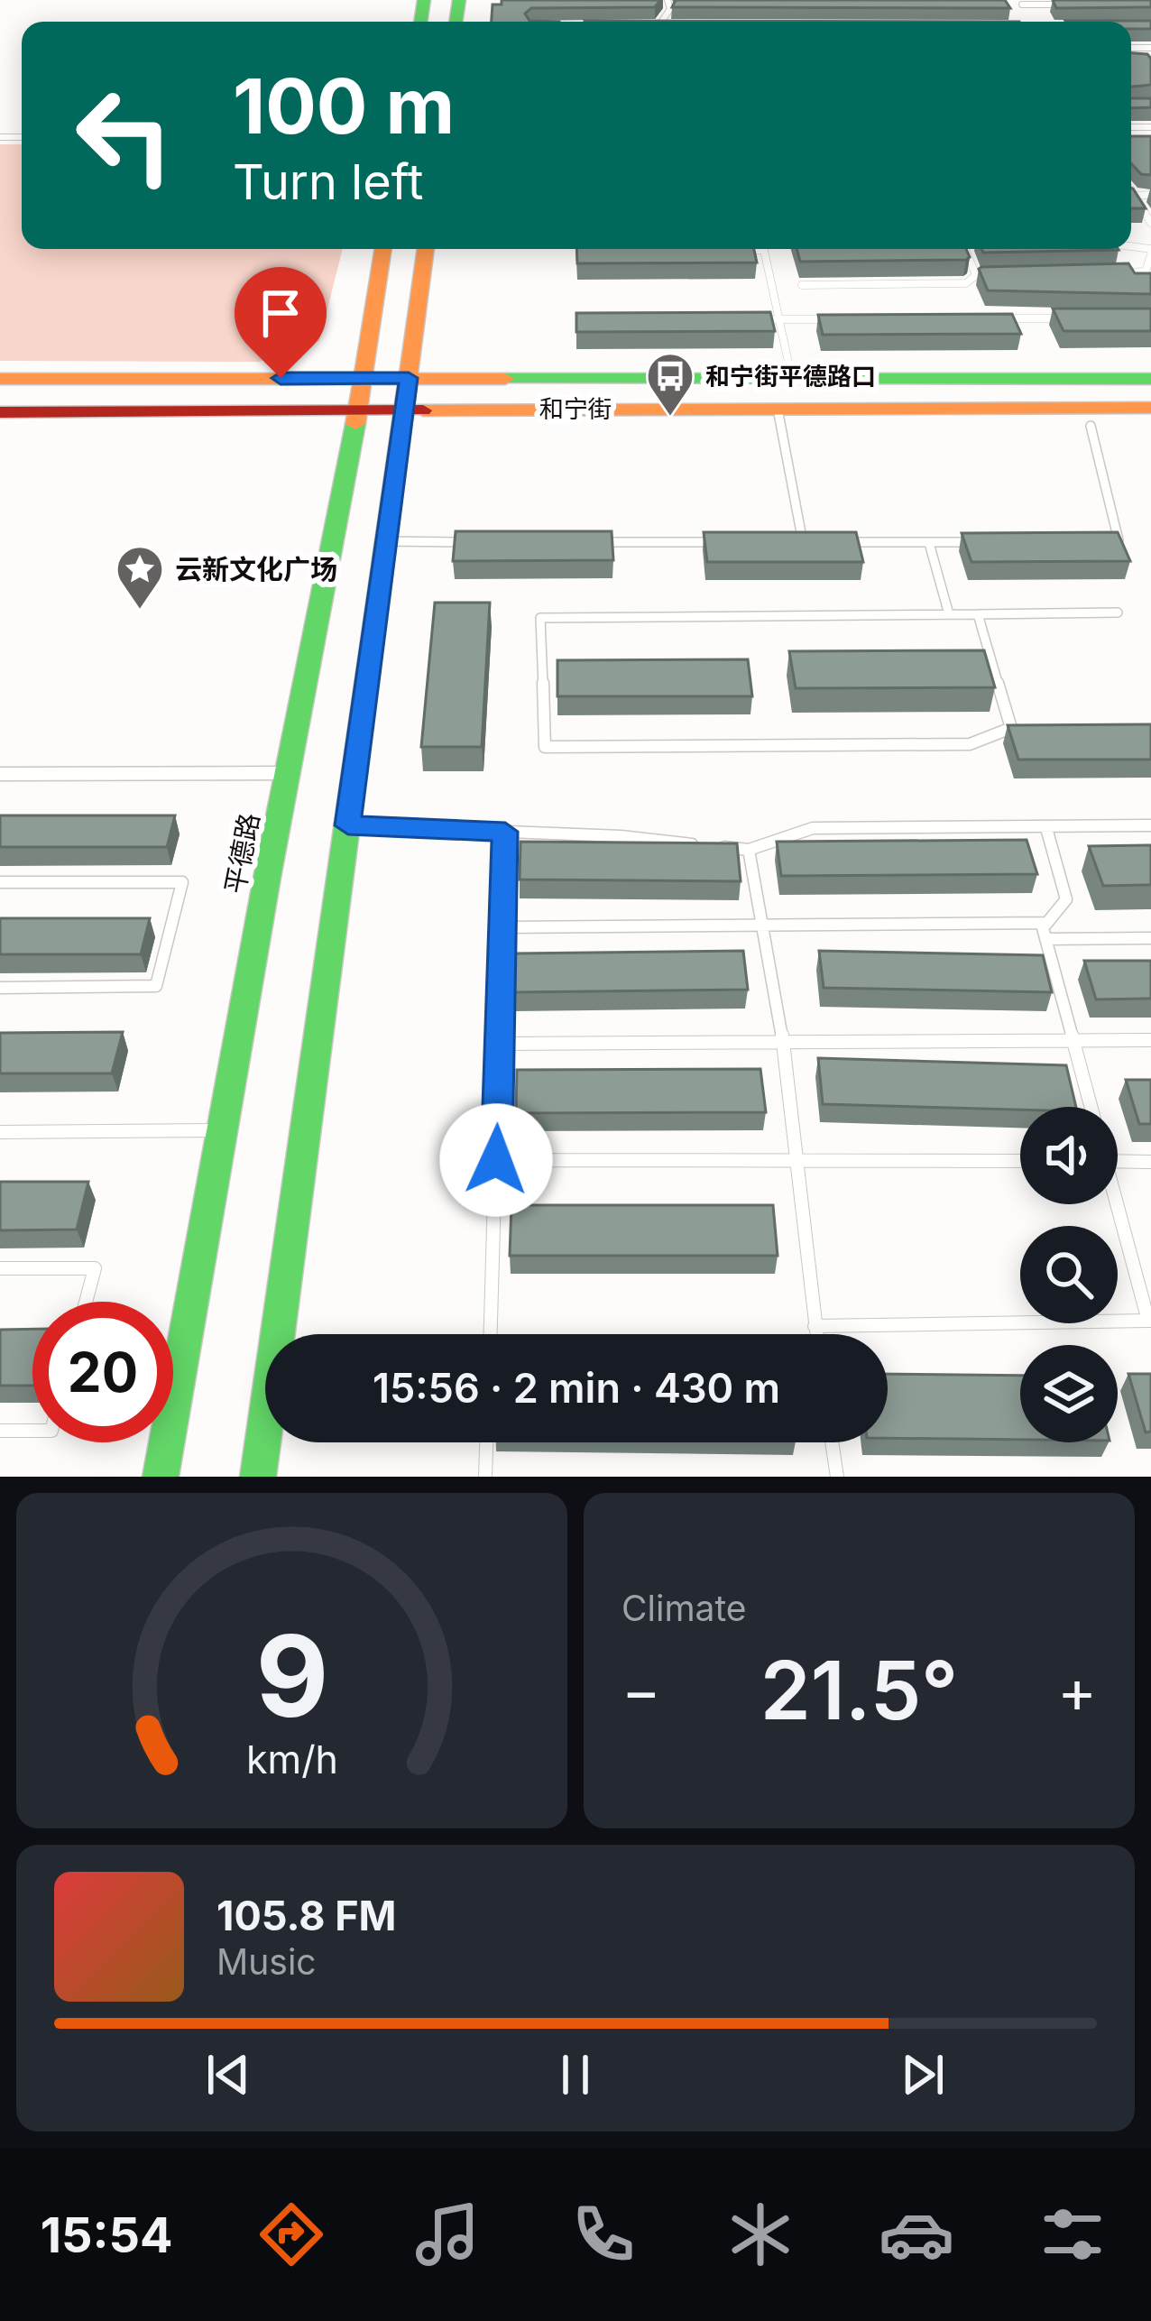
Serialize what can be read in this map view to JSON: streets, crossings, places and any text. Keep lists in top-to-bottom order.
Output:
{
  "streets": {
    "main road": ["和宁街", "平德路"]
  },
  "crossings": [
    ["和宁街", "平德路"]
  ],
  "places": {
    "bus stop": ["和宁街平德路口"],
    "place": ["云新文化广场"]
  },
  "page": {
    "turn": ["100 m", "Turn left"],
    "limit": "20",
    "trip": "15:56 · 2 min · 430 m",
    "tile": "Climate",
    "heat": ["−", "21.5°", "+"],
    "song": ["105.8 FM", "Music"],
    "tabs": "15:54",
    "gauge": ["9", "km/h"]
  }
}
